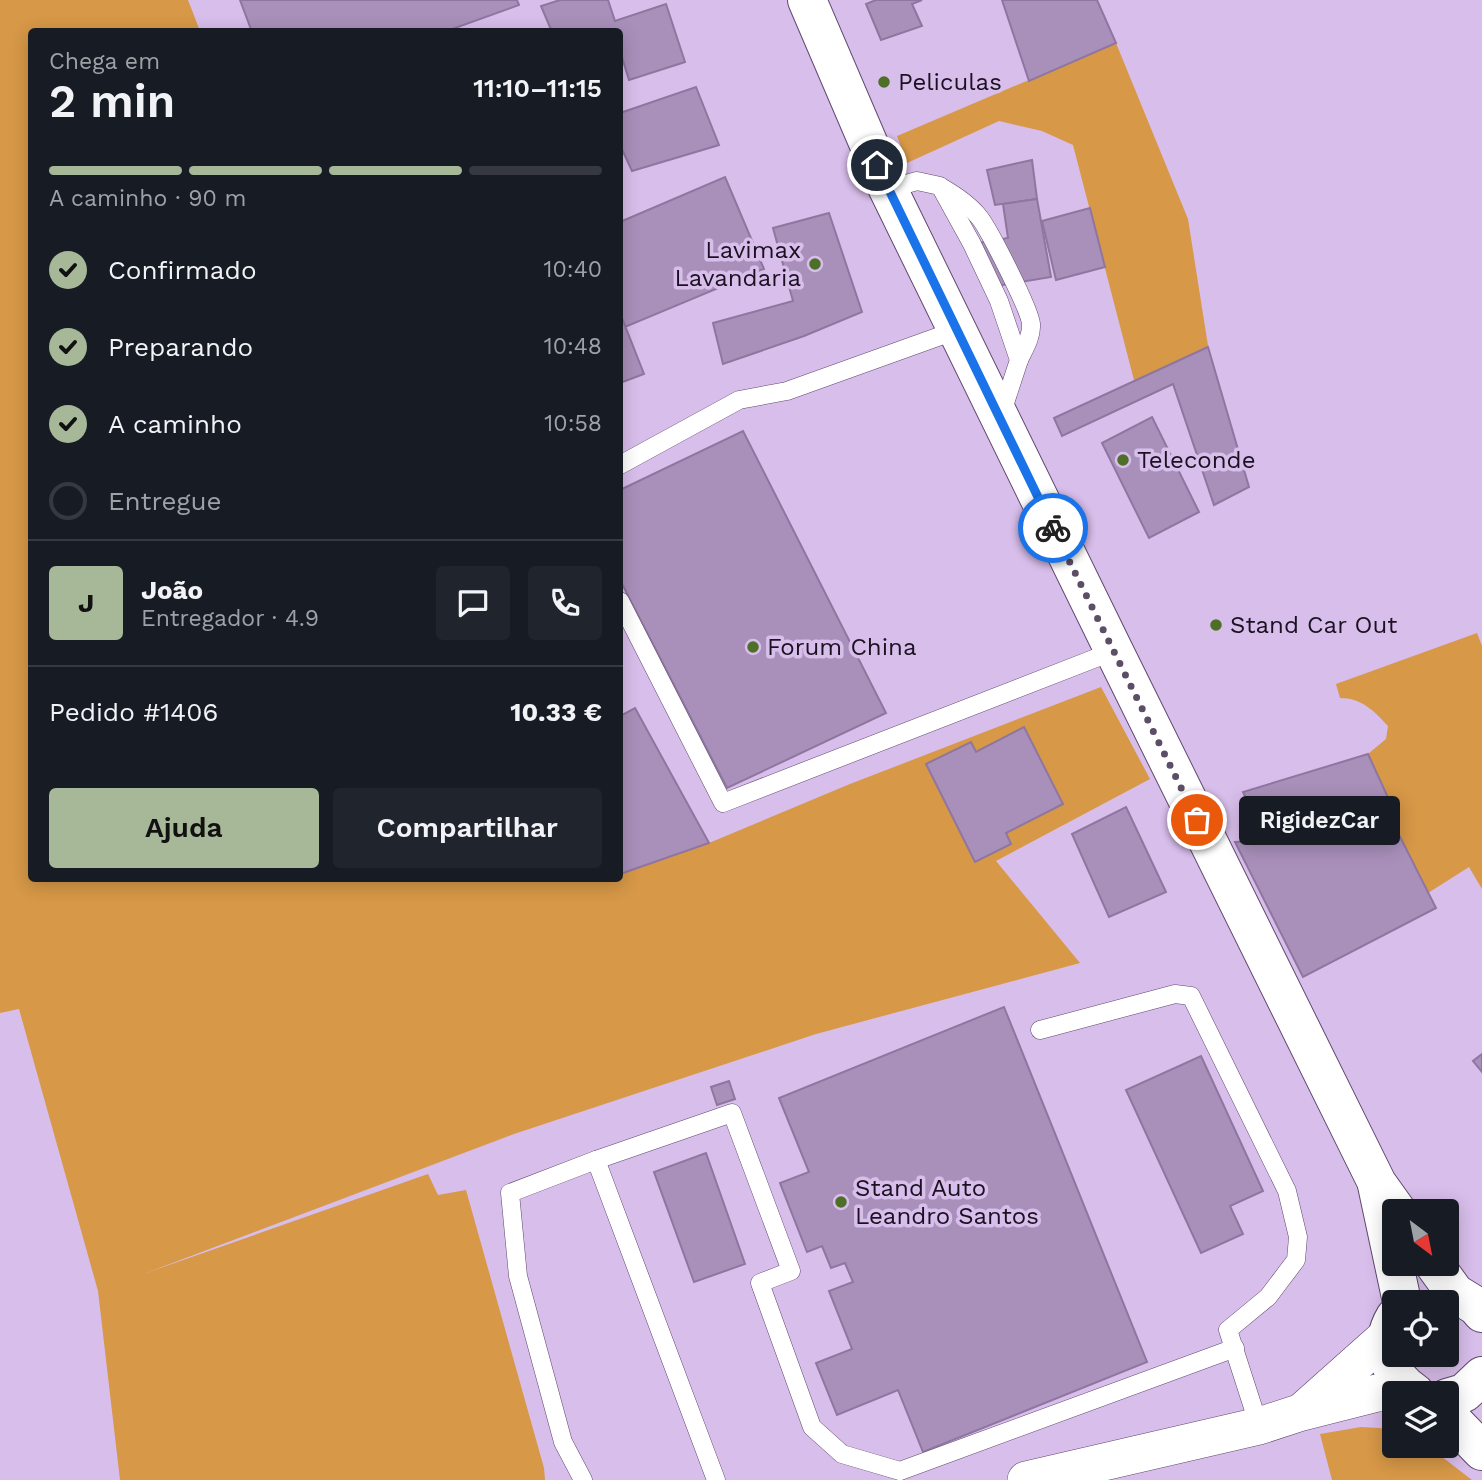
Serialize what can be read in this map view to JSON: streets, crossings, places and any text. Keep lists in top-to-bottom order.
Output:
{
  "places": [
    "Peliculas",
    "Lavimax Lavandaria",
    "Teleconde",
    "Stand Car Out",
    "Forum China",
    "RigidezCar",
    "Stand Auto Leandro Santos"
  ],
  "north": "bottom right",
  "page": {
    "heading": ["2 min", "Chega em", "11:10–11:15"],
    "panel": [
      "João",
      "Entregador · 4.9",
      "Pedido #1406",
      "10.33 €"
    ],
    "bar": "A caminho · 90 m",
    "list": [
      ["Confirmado", "10:40"],
      ["Preparando", "10:48"],
      ["A caminho", "10:58"],
      "Entregue"
    ],
    "round": "J",
    "buttons": ["Ajuda", "Compartilhar"],
    "bubble": "RigidezCar"
  }
}
